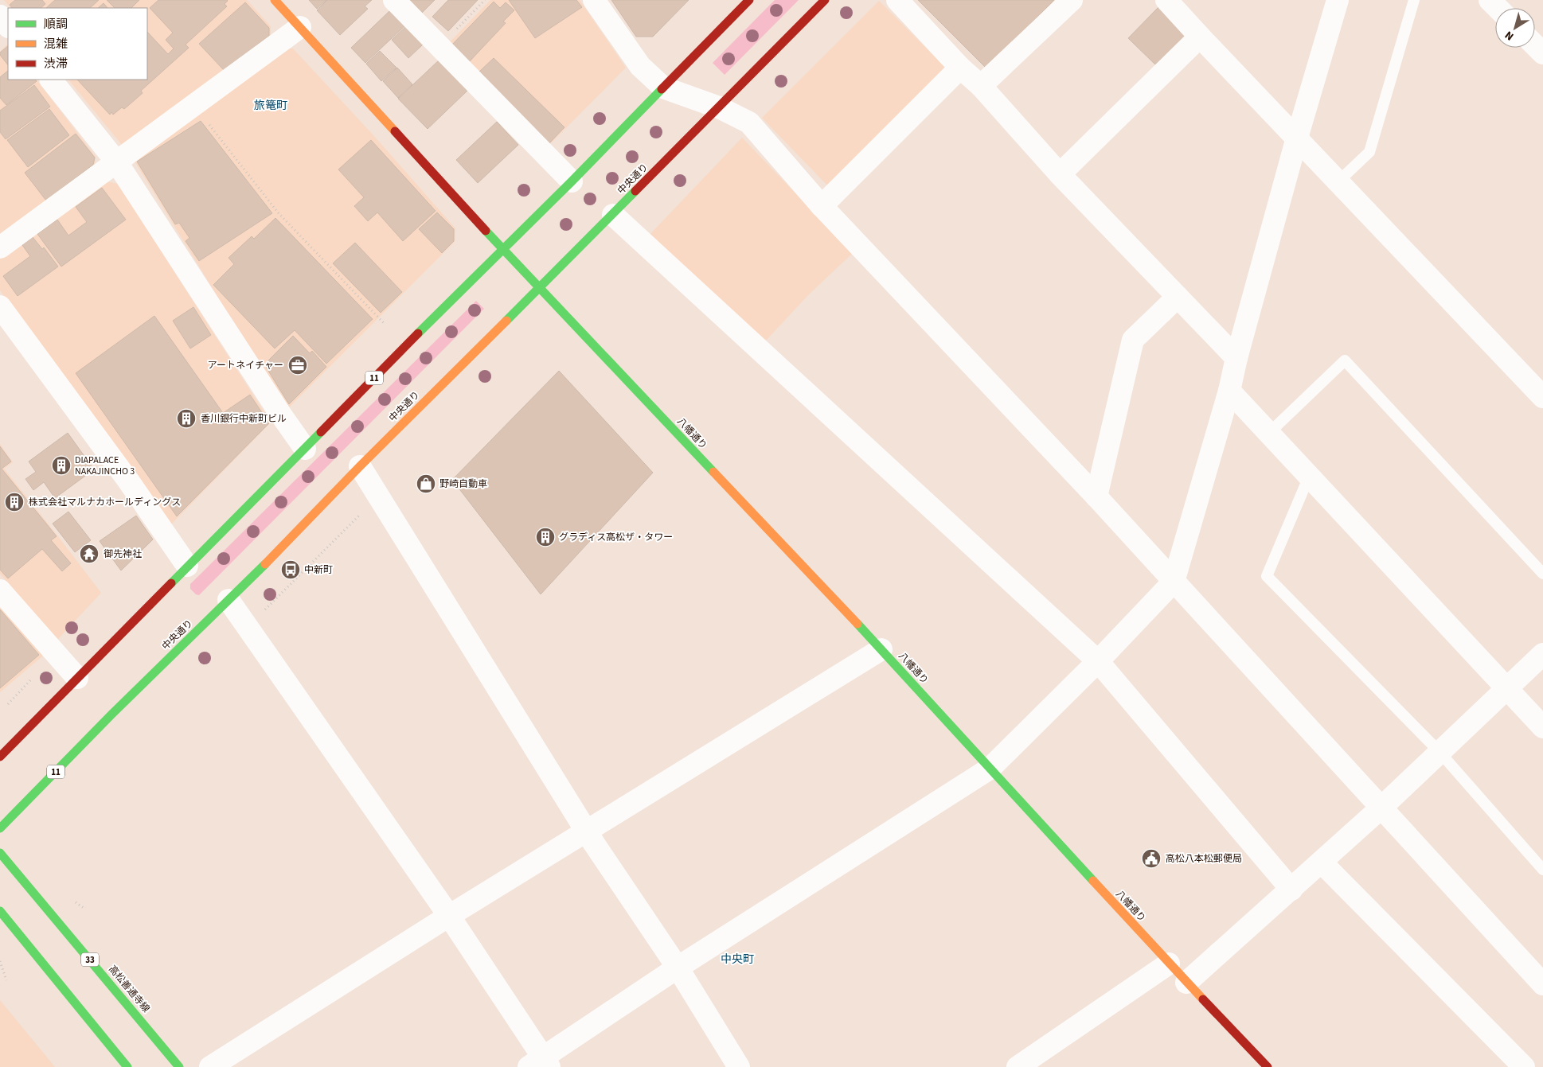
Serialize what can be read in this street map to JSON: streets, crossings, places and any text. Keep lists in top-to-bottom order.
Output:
{
  "streets": {
    "main road": [
      "中央通り",
      "11",
      "八幡通り",
      "33",
      "高松善通寺線"
    ]
  },
  "crossings": [
    ["中央通り", "八幡通り"],
    ["11", "八幡通り"]
  ],
  "districts": ["旅篭町", "中央町"],
  "places": {
    "office": ["アートネイチャー"],
    "building": [
      "香川銀行中新町ビル",
      "DIAPALACE NAKAJINCHO 3",
      "株式会社マルナカホールディングス",
      "グラディス高松ザ・タワー"
    ],
    "shop": ["野崎自動車"],
    "temple": ["御先神社"],
    "bus stop": ["中新町"],
    "public building": ["高松八本松郵便局"]
  },
  "legend": ["順調", "混雑", "渋滞"],
  "north": "bottom left"
}
